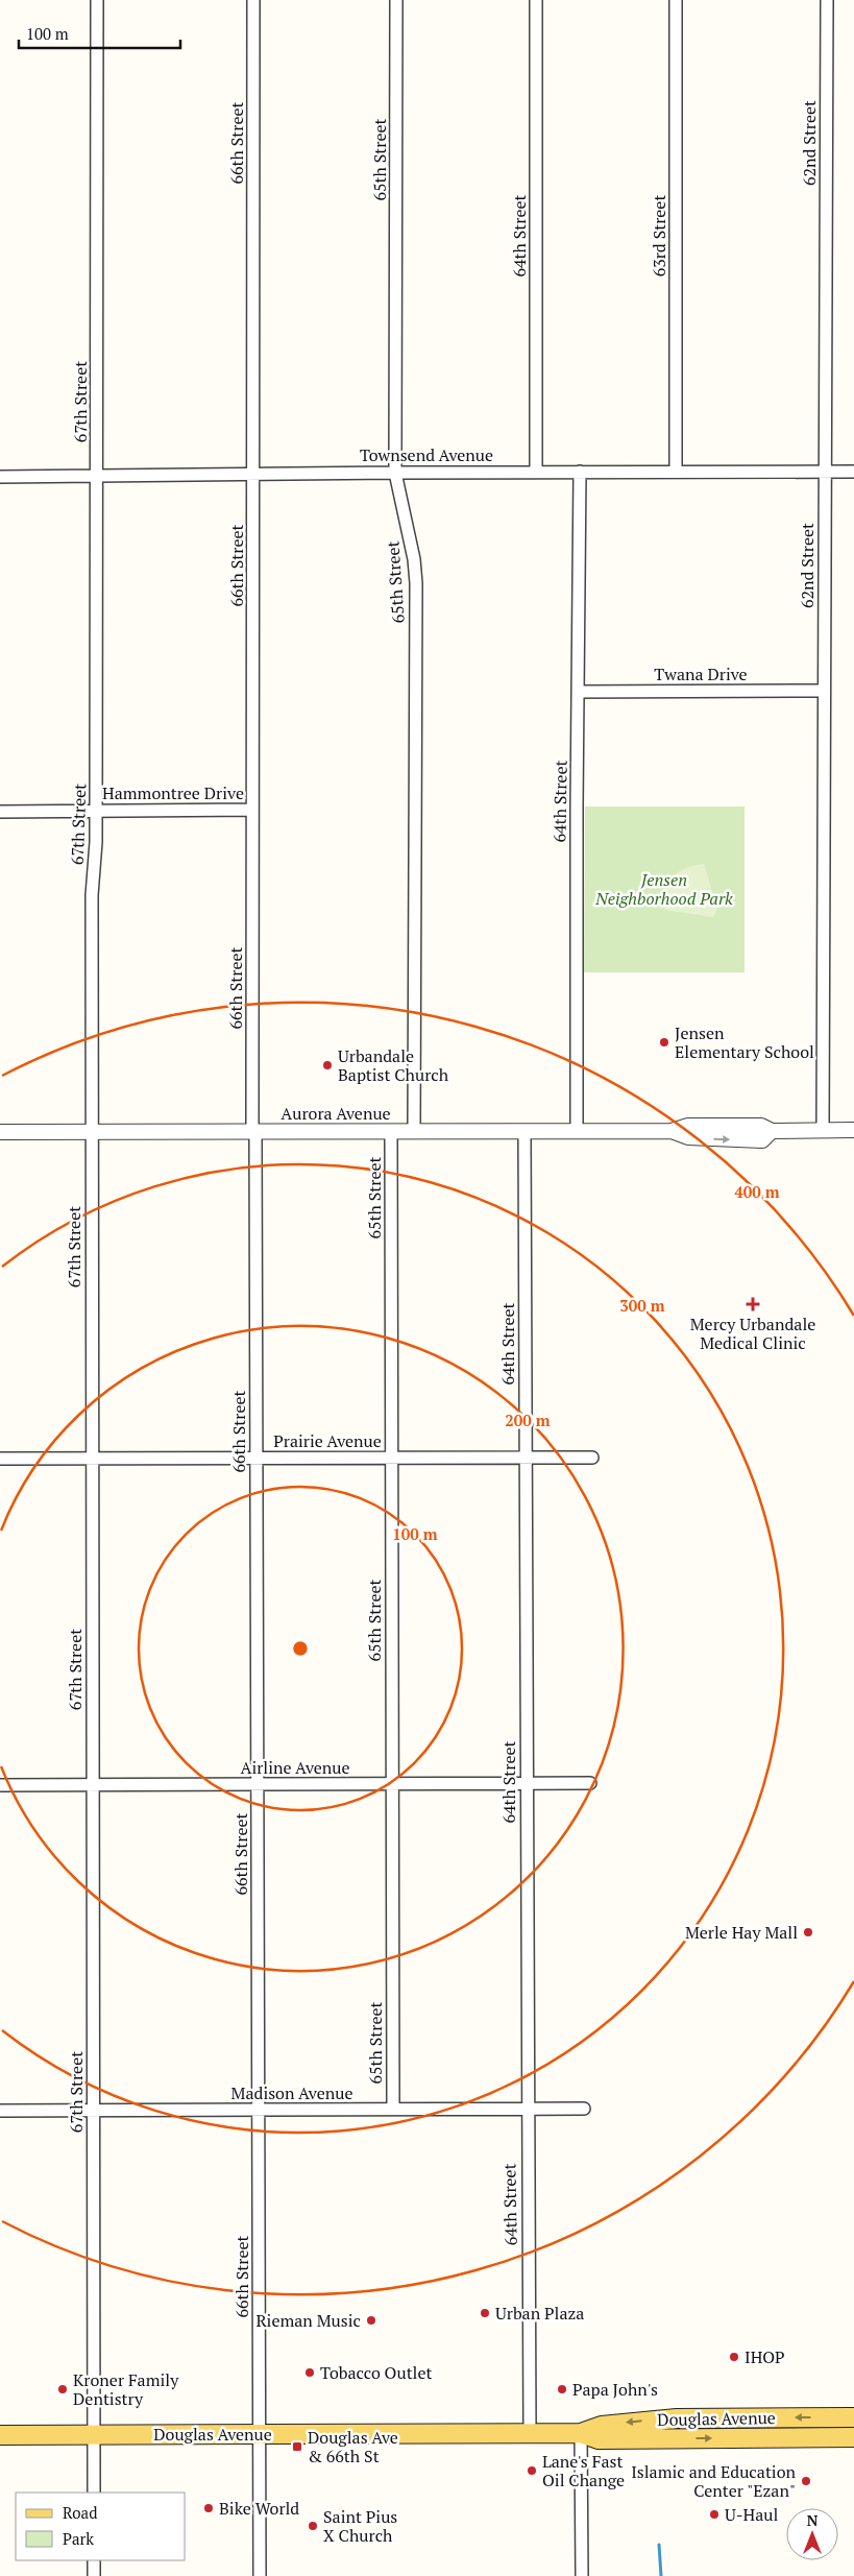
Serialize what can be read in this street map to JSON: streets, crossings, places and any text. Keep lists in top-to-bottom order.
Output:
{
  "streets": {
    "main road": ["Douglas Avenue"],
    "street": [
      "66th Street",
      "62nd Street",
      "65th Street",
      "64th Street",
      "63rd Street",
      "67th Street",
      "Townsend Avenue",
      "Twana Drive",
      "Hammontree Drive",
      "Aurora Avenue",
      "Prairie Avenue",
      "Airline Avenue",
      "Madison Avenue"
    ]
  },
  "crossings": [
    ["66th Street", "Townsend Avenue"],
    ["66th Street", "Hammontree Drive"],
    ["66th Street", "Aurora Avenue"],
    ["66th Street", "Prairie Avenue"],
    ["66th Street", "Airline Avenue"],
    ["66th Street", "Madison Avenue"],
    ["66th Street", "Douglas Avenue"],
    ["62nd Street", "Townsend Avenue"],
    ["62nd Street", "Twana Drive"],
    ["62nd Street", "Aurora Avenue"],
    ["65th Street", "Townsend Avenue"],
    ["65th Street", "Aurora Avenue"],
    ["65th Street", "Prairie Avenue"],
    ["65th Street", "Airline Avenue"],
    ["65th Street", "Madison Avenue"],
    ["64th Street", "Townsend Avenue"],
    ["64th Street", "Twana Drive"],
    ["64th Street", "Aurora Avenue"],
    ["64th Street", "Prairie Avenue"],
    ["64th Street", "Airline Avenue"],
    ["64th Street", "Madison Avenue"],
    ["64th Street", "Douglas Avenue"],
    ["63rd Street", "Townsend Avenue"],
    ["67th Street", "Townsend Avenue"],
    ["67th Street", "Hammontree Drive"],
    ["67th Street", "Aurora Avenue"],
    ["67th Street", "Prairie Avenue"],
    ["67th Street", "Airline Avenue"],
    ["67th Street", "Madison Avenue"],
    ["67th Street", "Douglas Avenue"]
  ],
  "parks": ["Jensen Neighborhood Park"],
  "places": {
    "other": [
      "Jensen Elementary School",
      "Urbandale Baptist Church",
      "Merle Hay Mall",
      "Urban Plaza",
      "Rieman Music",
      "IHOP",
      "Tobacco Outlet",
      "Kroner Family Dentistry",
      "Papa John's",
      "Lane's Fast Oil Change",
      "Islamic and Education Center \"Ezan\"",
      "Bike World",
      "U-Haul",
      "Saint Pius X Church"
    ],
    "health": ["Mercy Urbandale Medical Clinic"],
    "transit": ["Douglas Ave & 66th St"]
  },
  "legend": ["Road", "Park"],
  "scale_bar": "100 m",
  "north": "top",
  "rings": [
    "400 m",
    "300 m",
    "200 m",
    "100 m"
  ]
}
